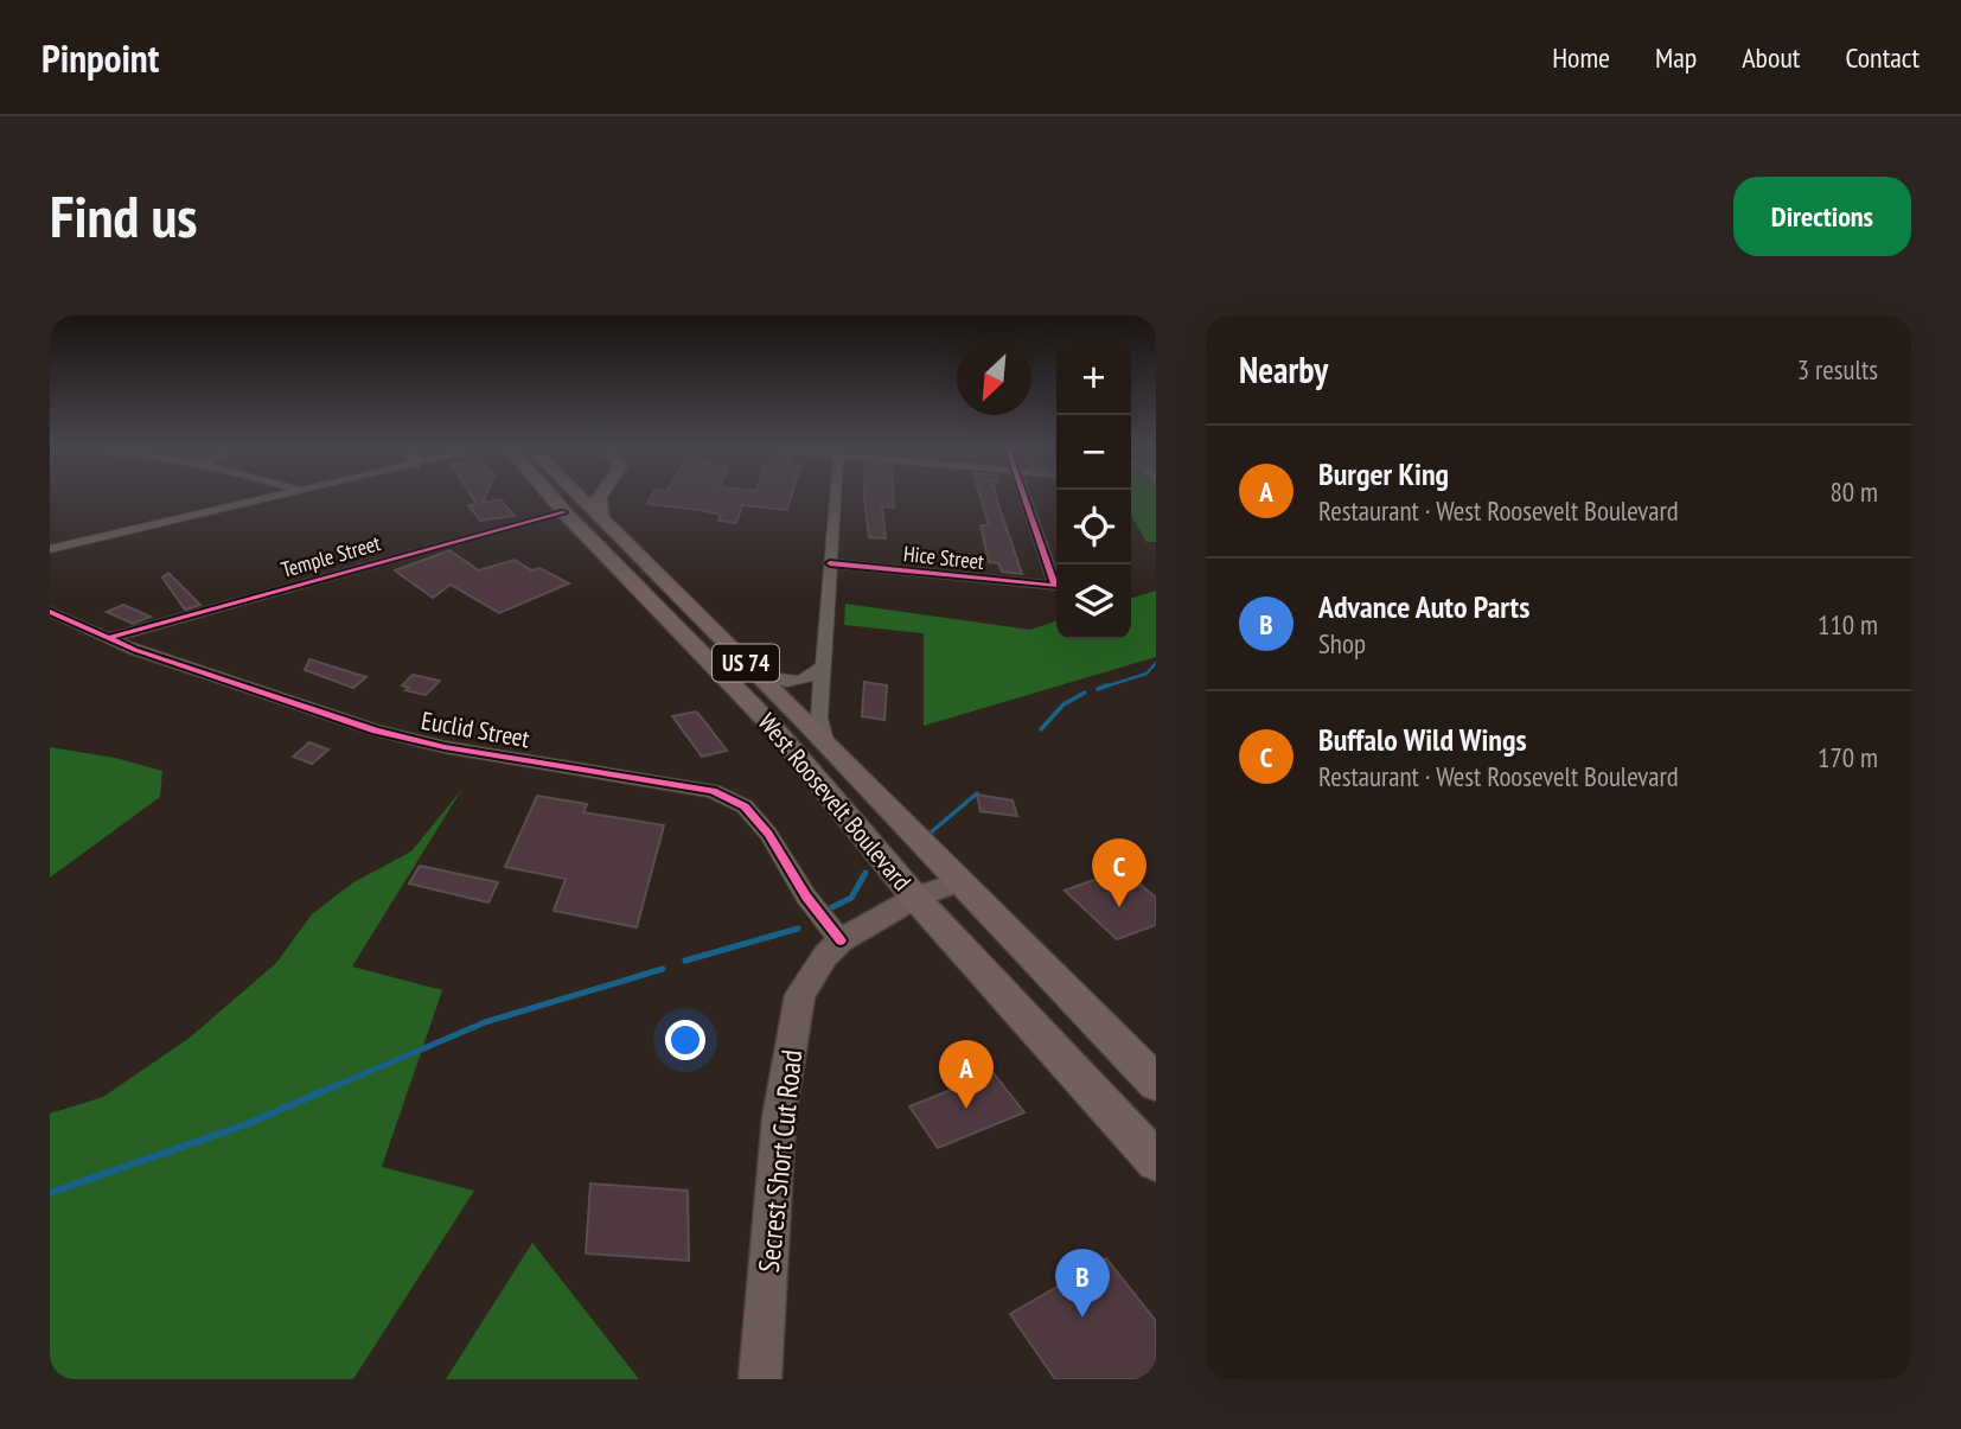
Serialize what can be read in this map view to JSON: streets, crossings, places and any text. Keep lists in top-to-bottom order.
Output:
{
  "streets": {
    "highway": ["US 74", "West Roosevelt Boulevard"],
    "main road": ["Secrest Short Cut Road"],
    "street": ["Temple Street", "Hice Street", "Euclid Street"]
  },
  "crossings": [
    ["Temple Street", "Euclid Street"],
    ["Temple Street", "West Roosevelt Boulevard"],
    ["Euclid Street", "Secrest Short Cut Road"],
    ["West Roosevelt Boulevard", "Secrest Short Cut Road"]
  ],
  "north": "bottom left",
  "page": {
    "header": "Pinpoint",
    "nav": [
      "Home",
      "Map",
      "About",
      "Contact"
    ],
    "buttons": "Directions",
    "title": "Find us",
    "heading": ["Nearby", "3 results"],
    "map_buttons": ["+", "−"],
    "list": [
      {
        "mark": "A",
        "name": "Burger King",
        "note": "Restaurant · West Roosevelt Boulevard",
        "value": "80 m"
      },
      {
        "mark": "B",
        "name": "Advance Auto Parts",
        "note": "Shop",
        "value": "110 m"
      },
      {
        "mark": "C",
        "name": "Buffalo Wild Wings",
        "note": "Restaurant · West Roosevelt Boulevard",
        "value": "170 m"
      }
    ],
    "pins": ["C", "A", "B"]
  }
}
